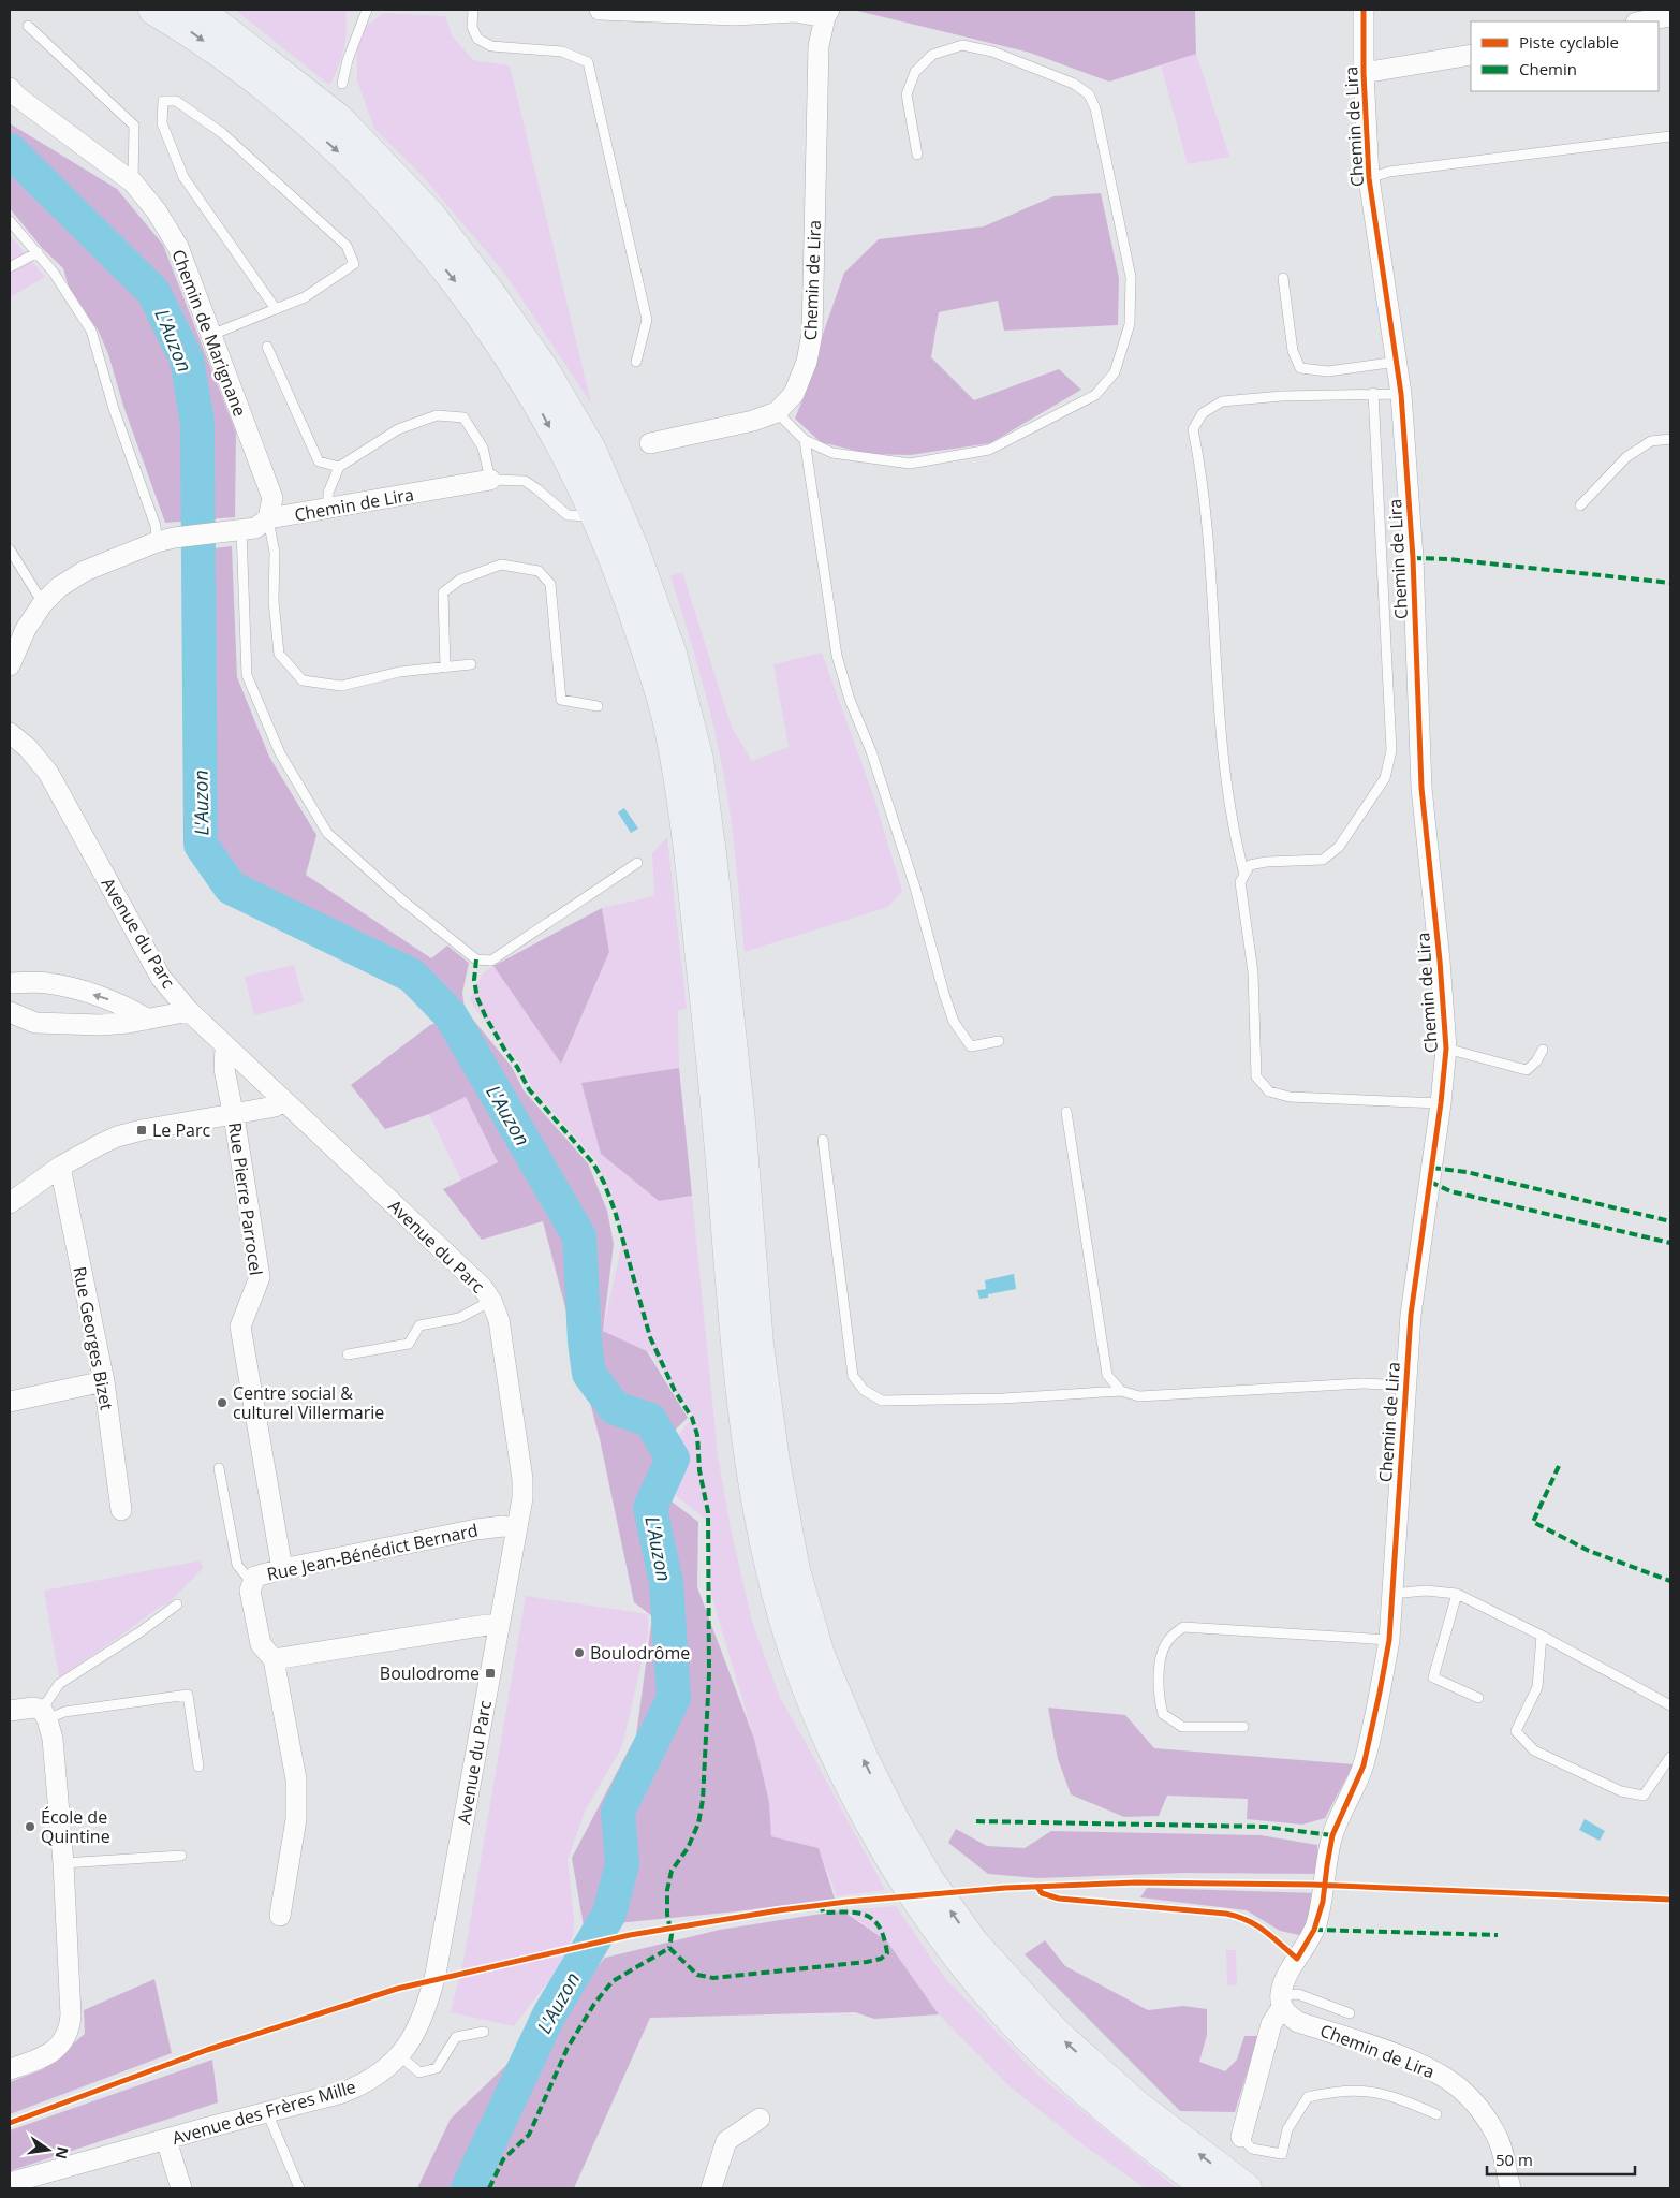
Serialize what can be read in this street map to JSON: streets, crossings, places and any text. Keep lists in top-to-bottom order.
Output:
{
  "streets": {
    "street": [
      "Chemin de Lira",
      "Chemin de Marignane",
      "Avenue du Parc",
      "Rue Pierre Parrocel",
      "Rue Georges Bizet",
      "Rue Jean-Bénédict Bernard",
      "Avenue des Frères Mille"
    ]
  },
  "crossings": [
    ["Chemin de Lira", "Chemin de Marignane"],
    ["Avenue du Parc", "Rue Pierre Parrocel"],
    ["Avenue du Parc", "Rue Jean-Bénédict Bernard"],
    ["Avenue du Parc", "Avenue des Frères Mille"],
    ["Rue Pierre Parrocel", "Rue Jean-Bénédict Bernard"]
  ],
  "water": ["L'Auzon"],
  "places": {
    "transit": ["Le Parc", "Boulodrome"],
    "other": ["Centre social & culturel Villermarie", "Boulodrôme", "École de Quintine"]
  },
  "legend": ["Piste cyclable", "Chemin"],
  "scale_bar": "50 m",
  "north": "right"
}
